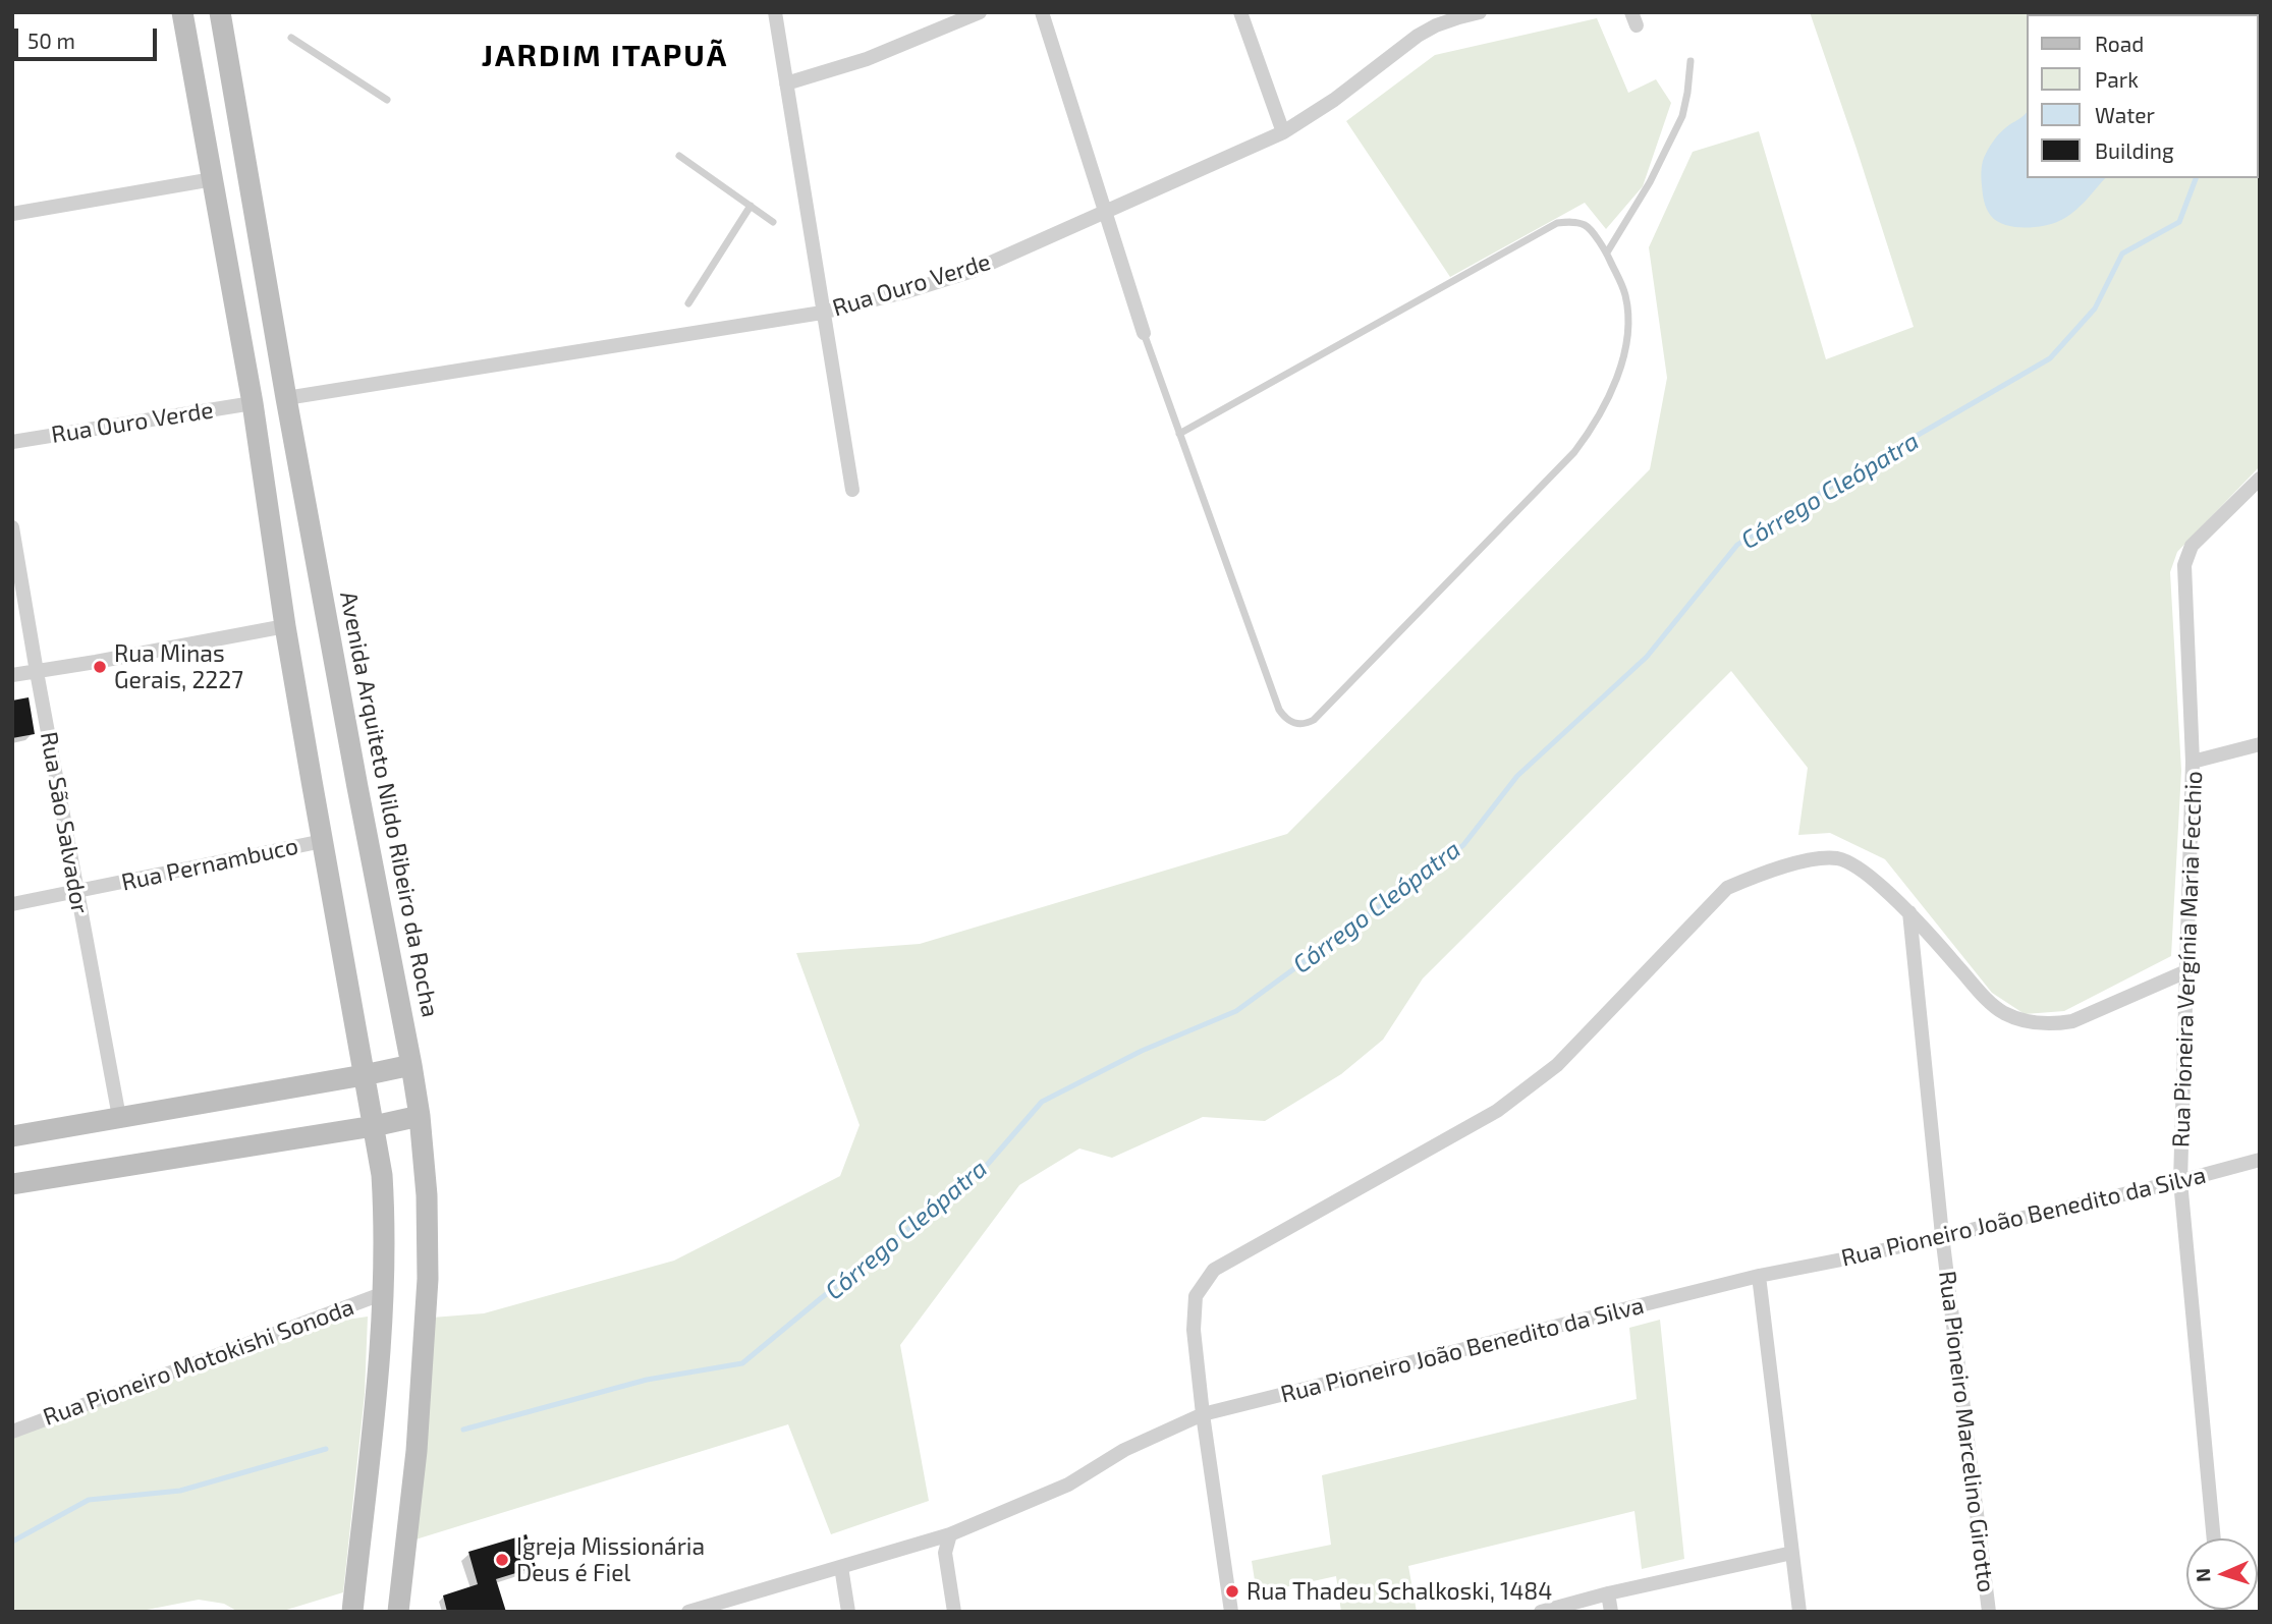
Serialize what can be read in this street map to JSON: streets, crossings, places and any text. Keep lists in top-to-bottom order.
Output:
{
  "streets": {
    "main road": ["Avenida Arquiteto Nildo Ribeiro da Rocha"],
    "street": [
      "Rua Ouro Verde",
      "Rua São Salvador",
      "Rua Pernambuco",
      "Rua Pioneira Vergínia Maria Fecchio",
      "Rua Pioneiro João Benedito da Silva",
      "Rua Pioneiro Motokishi Sonoda",
      "Rua Pioneiro Marcelino Girotto"
    ]
  },
  "crossings": [
    ["Rua Ouro Verde", "Avenida Arquiteto Nildo Ribeiro da Rocha"],
    ["Rua São Salvador", "Rua Pernambuco"],
    ["Rua Pioneira Vergínia Maria Fecchio", "Rua Pioneiro João Benedito da Silva"],
    ["Rua Pioneiro João Benedito da Silva", "Rua Pioneiro Marcelino Girotto"]
  ],
  "districts": ["JARDIM ITAPUÃ"],
  "water": ["Córrego Cleópatra"],
  "places": ["Rua Minas Gerais, 2227", "Igreja Missionária Deus é Fiel", "Rua Thadeu Schalkoski, 1484"],
  "legend": [
    "Road",
    "Park",
    "Water",
    "Building"
  ],
  "scale_bar": "50 m",
  "north": "left"
}
